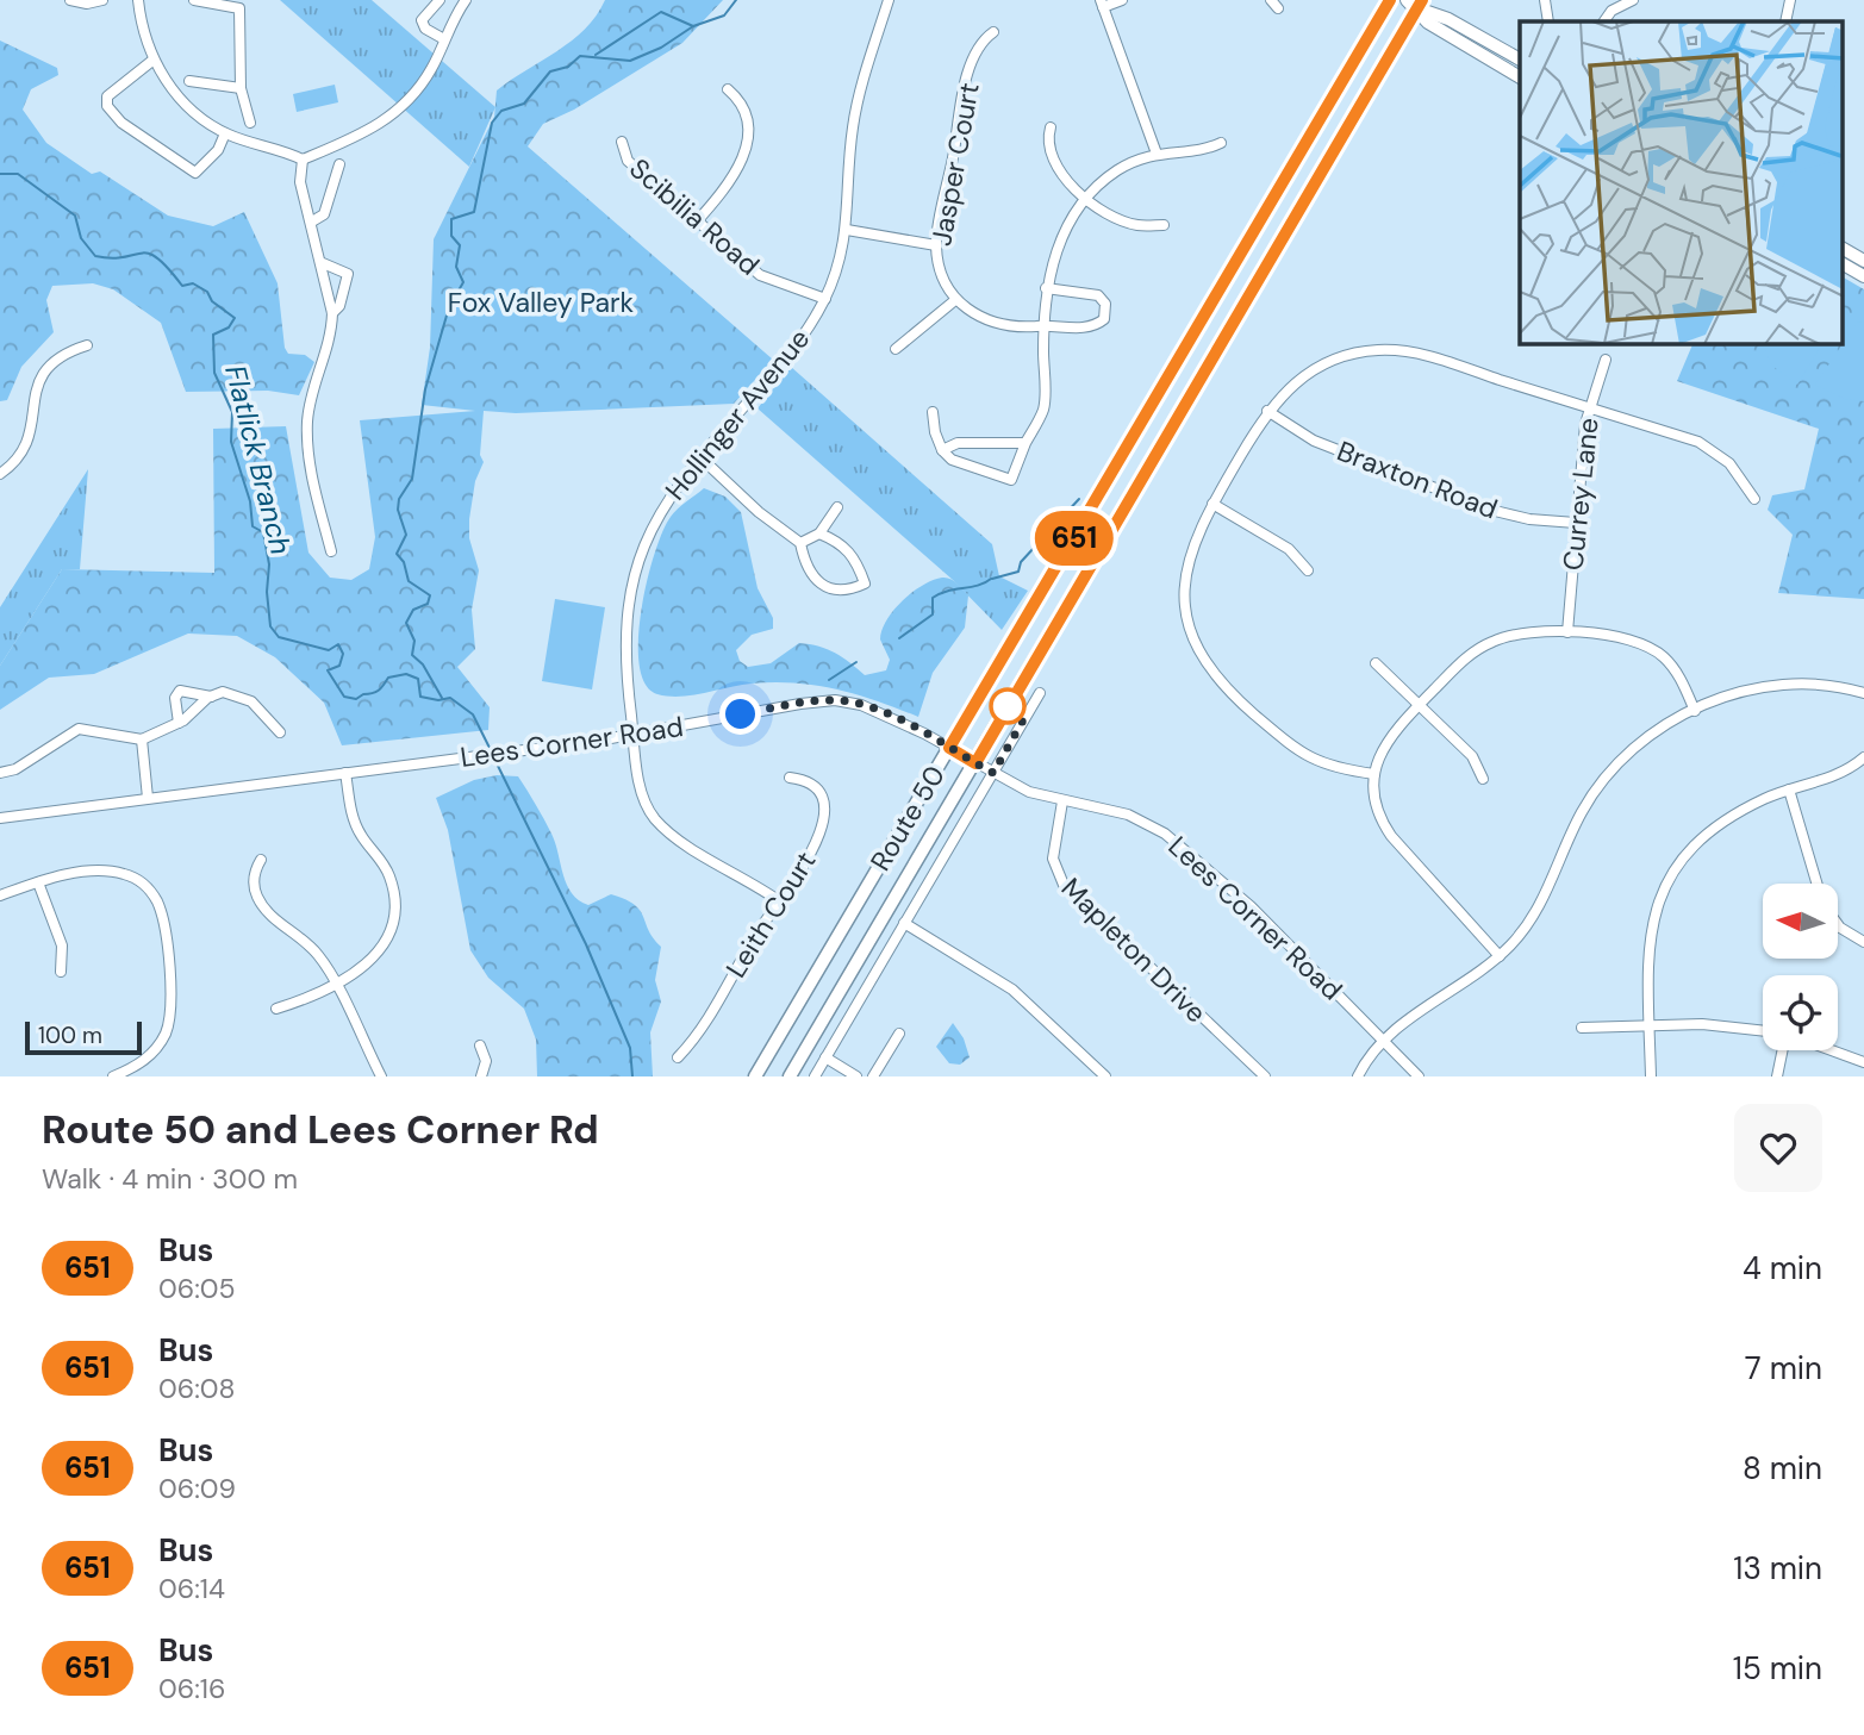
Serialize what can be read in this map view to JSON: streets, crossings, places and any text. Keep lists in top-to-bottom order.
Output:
{
  "streets": {
    "highway": ["Route 50"],
    "street": [
      "Jasper Court",
      "Scibilia Road",
      "Hollinger Avenue",
      "Braxton Road",
      "Currey Lane",
      "Lees Corner Road",
      "Leith Court",
      "Mapleton Drive"
    ]
  },
  "crossings": [
    ["Scibilia Road", "Hollinger Avenue"],
    ["Hollinger Avenue", "Lees Corner Road"],
    ["Hollinger Avenue", "Leith Court"],
    ["Braxton Road", "Currey Lane"],
    ["Lees Corner Road", "Route 50"],
    ["Lees Corner Road", "Mapleton Drive"]
  ],
  "water": ["Flatlick Branch"],
  "parks": ["Fox Valley Park"],
  "lines": ["bus line 651"],
  "scale_bar": "100 m",
  "north": "left",
  "page": {
    "on_map": "651",
    "scale": "100 m",
    "heading": ["Route 50 and Lees Corner Rd", "Walk · 4 min · 300 m"],
    "list": [
      {
        "mark": "651",
        "name": "Bus",
        "note": "06:05",
        "value": "4 min"
      },
      {
        "mark": "651",
        "name": "Bus",
        "note": "06:08",
        "value": "7 min"
      },
      {
        "mark": "651",
        "name": "Bus",
        "note": "06:09",
        "value": "8 min"
      },
      {
        "mark": "651",
        "name": "Bus",
        "note": "06:14",
        "value": "13 min"
      },
      {
        "mark": "651",
        "name": "Bus",
        "note": "06:16",
        "value": "15 min"
      }
    ]
  }
}
